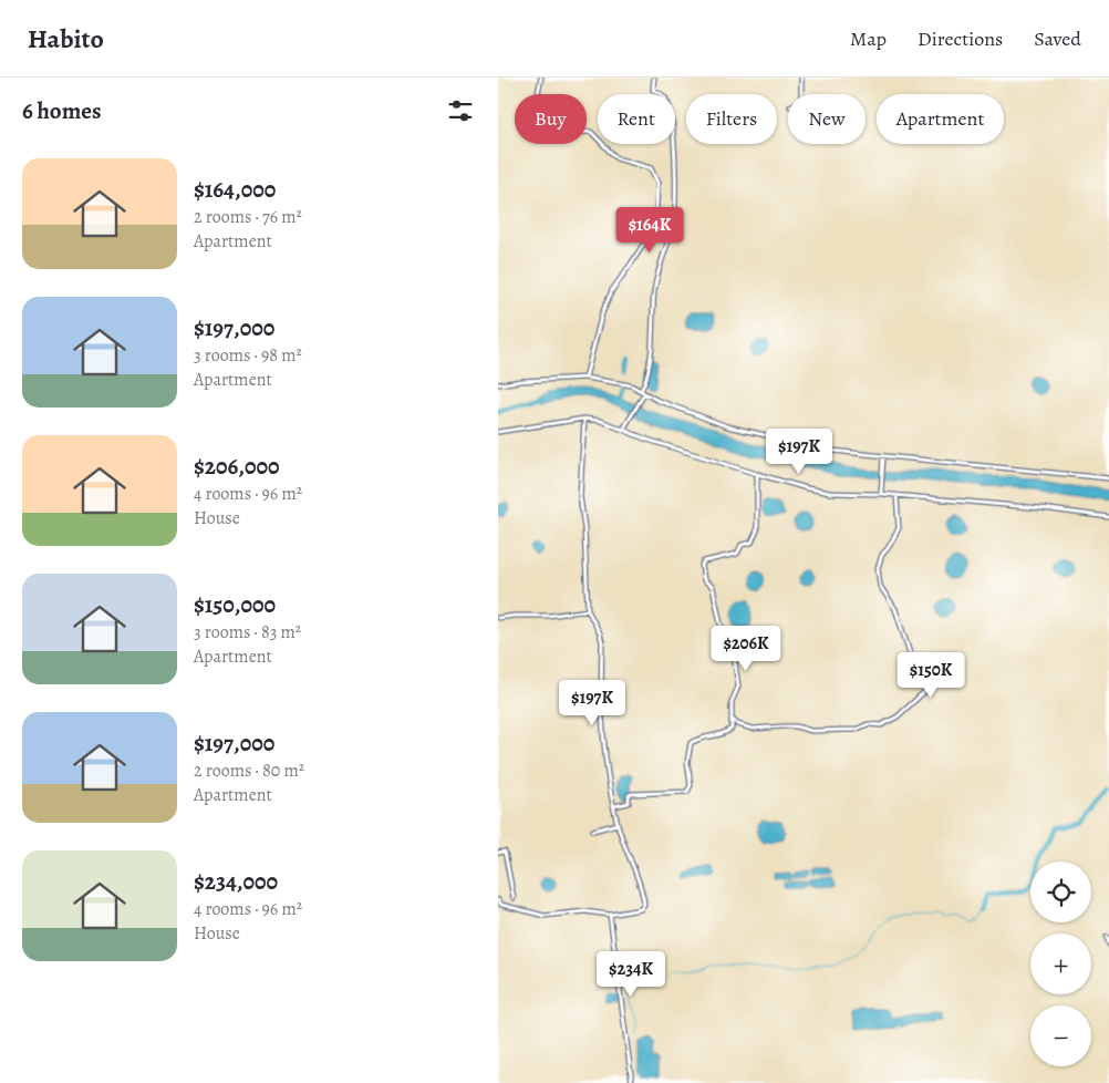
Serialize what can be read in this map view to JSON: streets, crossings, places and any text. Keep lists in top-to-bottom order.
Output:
{
  "page": {
    "header": "Habito",
    "nav": ["Map", "Directions", "Saved"],
    "heading": "6 homes",
    "chip": [
      "Buy",
      "Rent",
      "Filters",
      "New",
      "Apartment"
    ],
    "list": [
      {
        "name": "$164,000",
        "note": "2 rooms · 76 m² · Apartment"
      },
      {
        "name": "$197,000",
        "note": "3 rooms · 98 m² · Apartment"
      },
      {
        "name": "$206,000",
        "note": "4 rooms · 96 m² · House"
      },
      {
        "name": "$150,000",
        "note": "3 rooms · 83 m² · Apartment"
      },
      {
        "name": "$197,000",
        "note": "2 rooms · 80 m² · Apartment"
      },
      {
        "name": "$234,000",
        "note": "4 rooms · 96 m² · House"
      }
    ],
    "price": [
      "$164K",
      "$197K",
      "$206K",
      "$150K",
      "$197K",
      "$234K"
    ],
    "map_buttons": ["+", "−"]
  }
}
